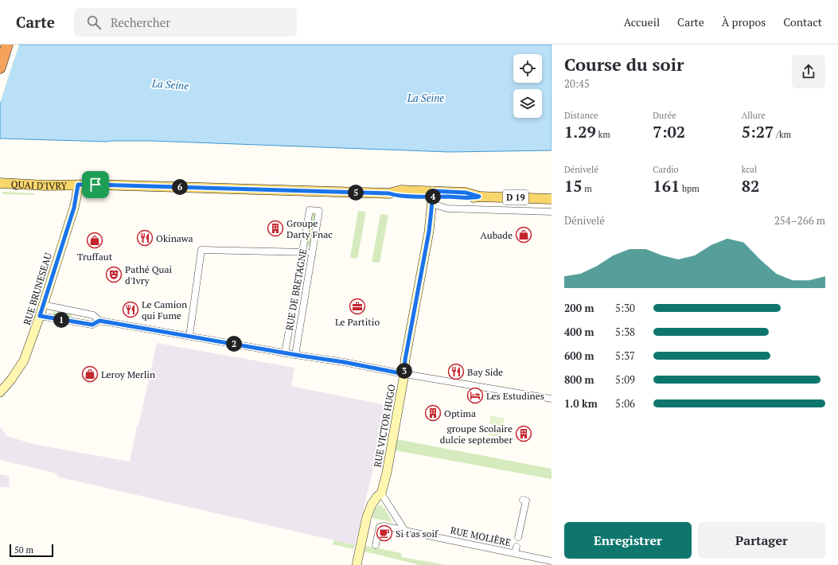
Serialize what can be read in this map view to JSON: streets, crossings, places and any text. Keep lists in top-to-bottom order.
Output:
{
  "streets": {
    "main road": [
      "QUAI D'IVRY",
      "D 19",
      "RUE BRUNESEAU",
      "RUE VICTOR HUGO"
    ],
    "street": ["RUE DE BRETAGNE", "RUE MOLIÈRE"]
  },
  "crossings": [
    ["QUAI D'IVRY", "D 19"],
    ["QUAI D'IVRY", "RUE BRUNESEAU"],
    ["D 19", "RUE BRUNESEAU"],
    ["D 19", "RUE VICTOR HUGO"]
  ],
  "water": ["La Seine"],
  "places": {
    "building": ["Groupe Darty Fnac", "Optima", "groupe Scolaire dulcie september"],
    "shop": ["Aubade", "Truffaut", "Leroy Merlin"],
    "restaurant": ["Okinawa", "Le Camion qui Fume", "Bay Side"],
    "theatre": ["Pathé Quai d'Ivry"],
    "office": ["Le Partitio"],
    "hotel": ["Les Estudines"],
    "cafe": ["Si t'as soif"]
  },
  "scale_bar": "50 m",
  "page": {
    "header": "Carte",
    "search": "Rechercher",
    "nav": [
      "Accueil",
      "Carte",
      "À propos",
      "Contact"
    ],
    "heading": ["Course du soir", "20:45"],
    "stats": [
      ["Distance", "1.29 km"],
      ["Durée", "7:02"],
      ["Allure", "5:27 /km"],
      ["Dénivelé", "15 m"],
      ["Cardio", "161 bpm"],
      ["kcal", "82"]
    ],
    "pins": [
      "6",
      "5",
      "4",
      "1",
      "2",
      "3"
    ],
    "chart": ["Dénivelé", "254–266 m"],
    "list": [
      {
        "name": "200 m",
        "note": "5:30"
      },
      {
        "name": "400 m",
        "note": "5:38"
      },
      {
        "name": "600 m",
        "note": "5:37"
      },
      {
        "name": "800 m",
        "note": "5:09"
      },
      {
        "name": "1.0 km",
        "note": "5:06"
      }
    ],
    "buttons": ["Enregistrer", "Partager"],
    "scale": "50 m"
  }
}
